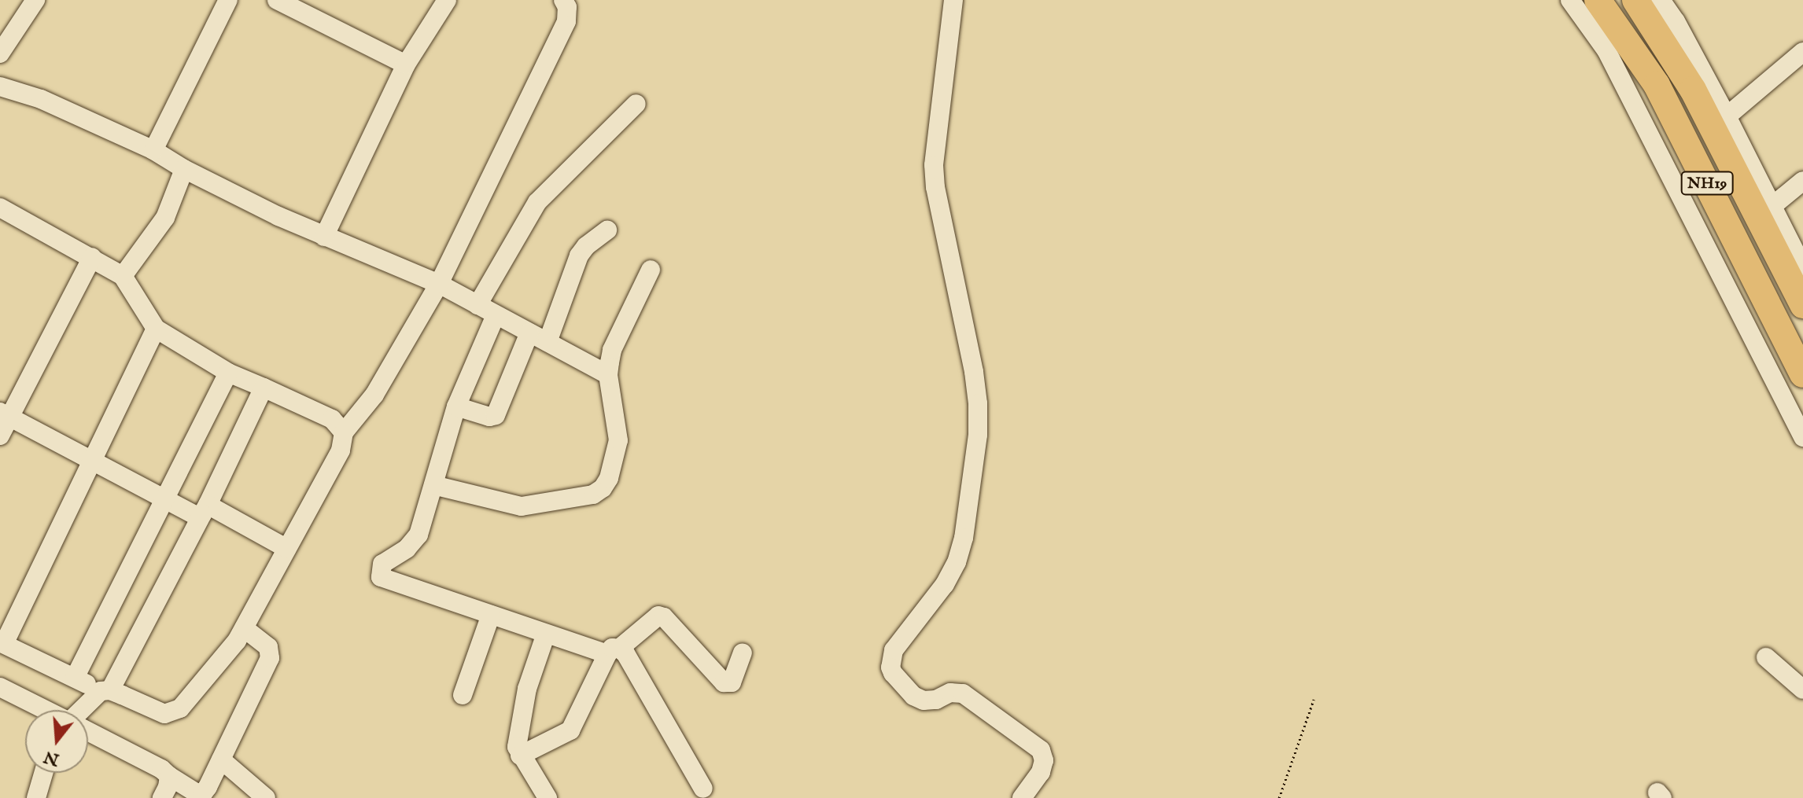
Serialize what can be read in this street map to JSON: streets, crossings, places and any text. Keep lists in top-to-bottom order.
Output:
{
  "streets": {
    "highway": ["NH19"]
  },
  "north": "bottom"
}
